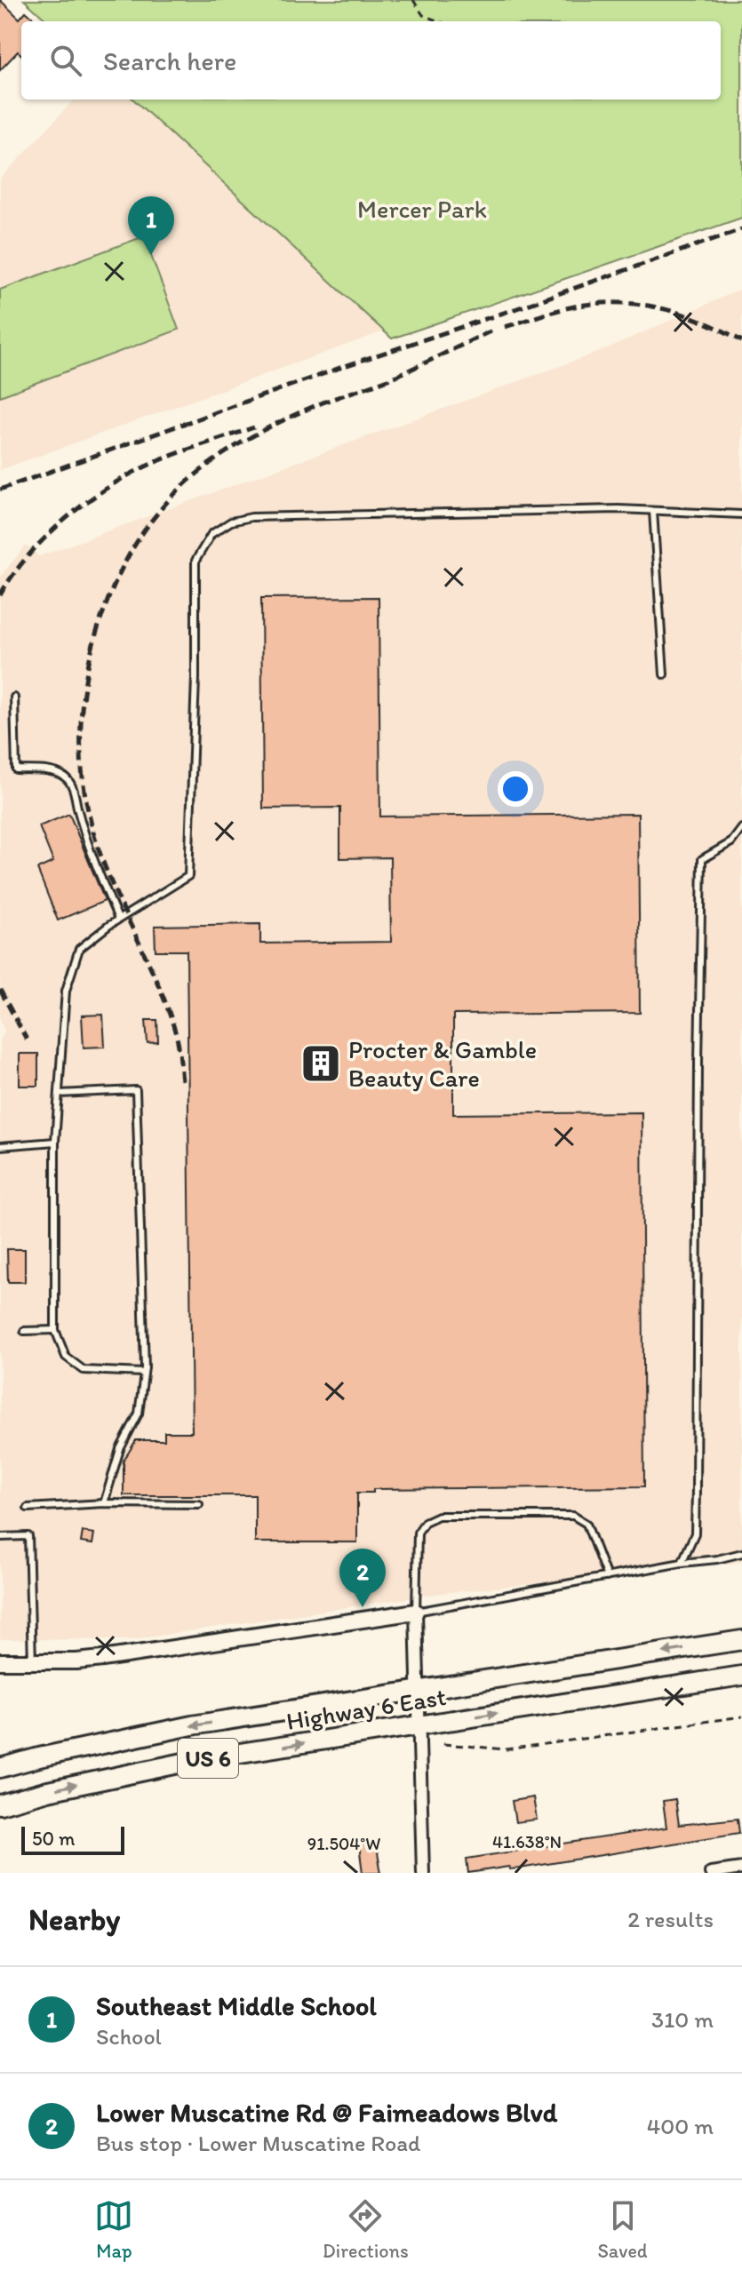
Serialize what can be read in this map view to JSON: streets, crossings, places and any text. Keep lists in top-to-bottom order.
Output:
{
  "streets": {
    "main road": ["Highway 6 East", "US 6"]
  },
  "parks": ["Mercer Park"],
  "places": {
    "building": ["Procter & Gamble Beauty Care"]
  },
  "scale_bar": "50 m",
  "page": {
    "search": "Search here",
    "pins": ["1", "2"],
    "scale": "50 m",
    "heading": ["Nearby", "2 results"],
    "list": [
      {
        "mark": "1",
        "name": "Southeast Middle School",
        "note": "School",
        "value": "310 m"
      },
      {
        "mark": "2",
        "name": "Lower Muscatine Rd @ Faimeadows Blvd",
        "note": "Bus stop · Lower Muscatine Road",
        "value": "400 m"
      }
    ],
    "nav": ["Map", "Directions", "Saved"]
  },
  "coordinates": ["41.638°N", "91.504°W"]
}
